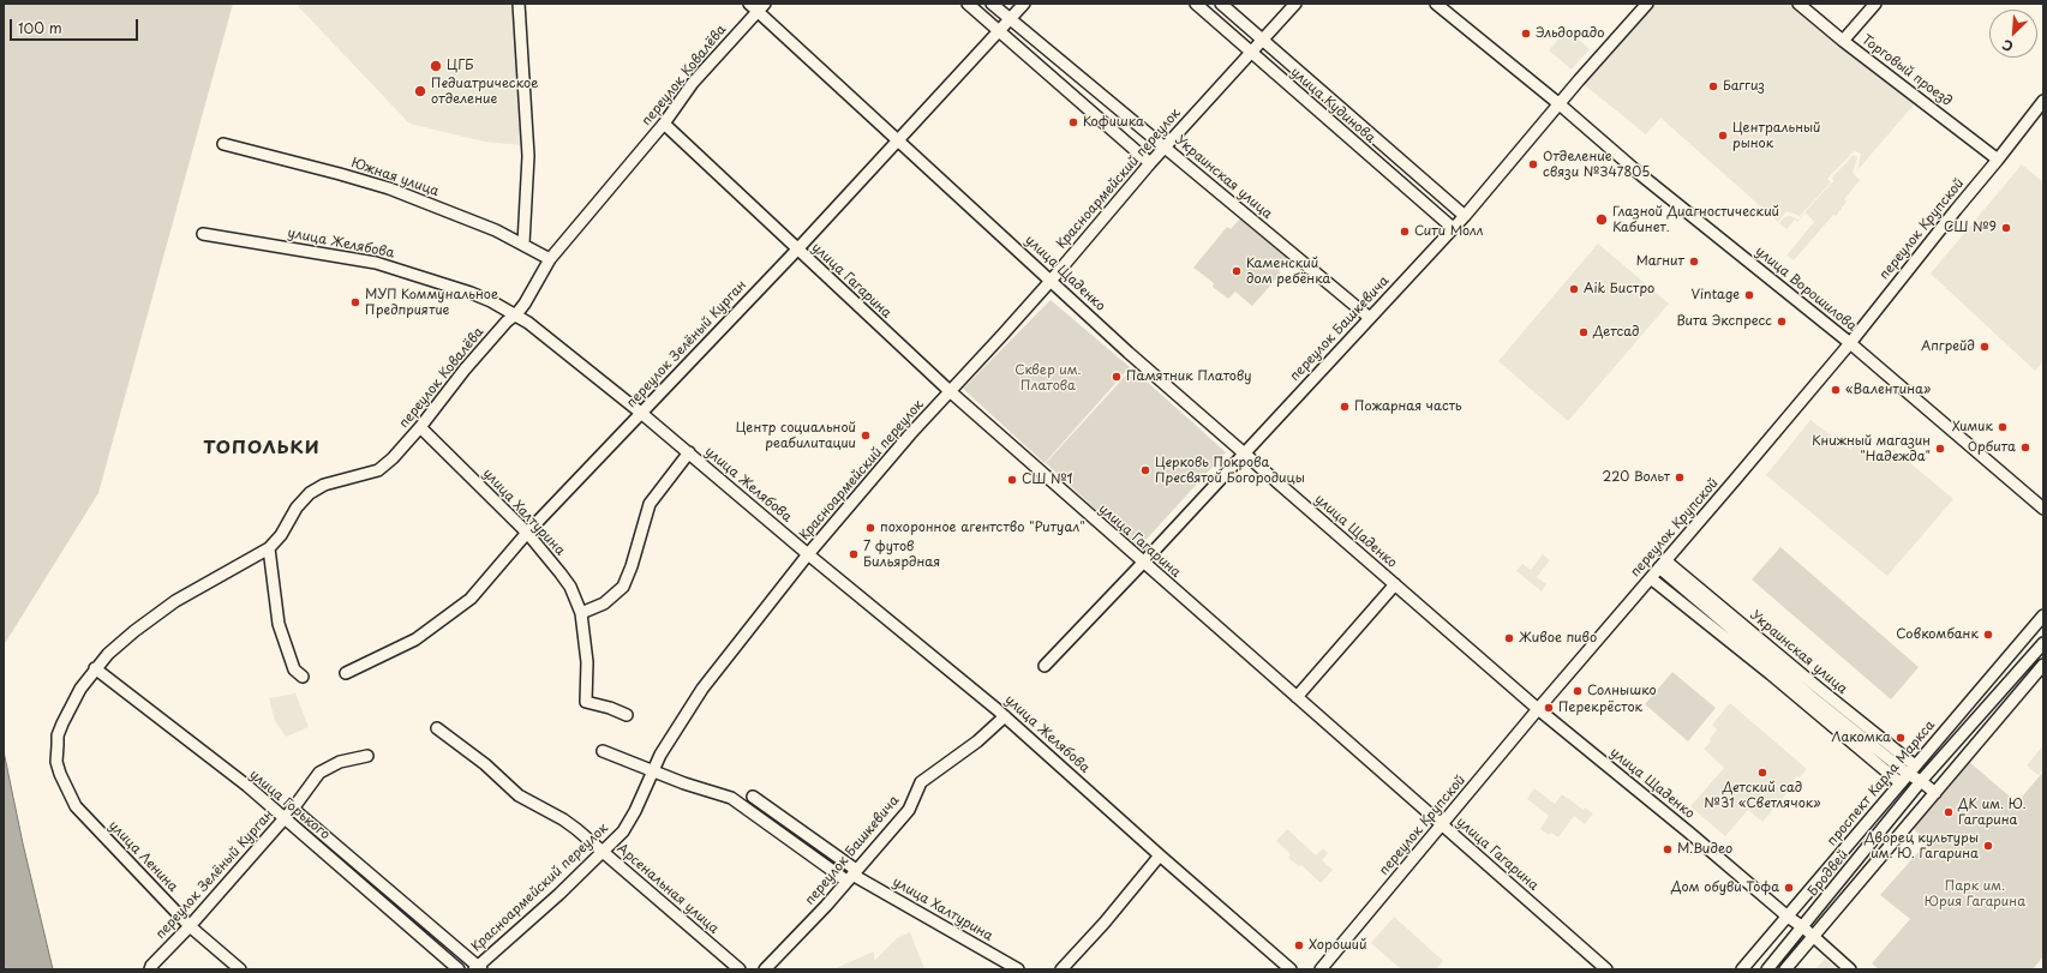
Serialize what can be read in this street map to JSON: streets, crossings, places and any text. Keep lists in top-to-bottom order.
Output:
{
  "streets": {
    "street": [
      "Торговый проезд",
      "переулок Ковалёва",
      "улица Кудинова",
      "Южная улица",
      "Украинская улица",
      "Красноармейский переулок",
      "переулок Крупской",
      "улица Желябова",
      "улица Щаденко",
      "улица Гагарина",
      "улица Ворошилова",
      "переулок Башкевича",
      "переулок Зелёный Курган",
      "улица Халтурина",
      "проспект Карла Маркса",
      "улица Горького",
      "улица Ленина",
      "Бродвей",
      "Арсенальная улица"
    ]
  },
  "crossings": [
    ["Торговый проезд", "переулок Крупской"],
    ["переулок Ковалёва", "Южная улица"],
    ["переулок Ковалёва", "улица Желябова"],
    ["переулок Ковалёва", "улица Щаденко"],
    ["переулок Ковалёва", "улица Гагарина"],
    ["переулок Ковалёва", "улица Халтурина"],
    ["переулок Ковалёва", "улица Горького"],
    ["переулок Ковалёва", "улица Ленина"],
    ["улица Кудинова", "Красноармейский переулок"],
    ["улица Кудинова", "переулок Башкевича"],
    ["Украинская улица", "Красноармейский переулок"],
    ["Украинская улица", "переулок Крупской"],
    ["Украинская улица", "переулок Башкевича"],
    ["Украинская улица", "переулок Зелёный Курган"],
    ["Украинская улица", "проспект Карла Маркса"],
    ["Красноармейский переулок", "улица Желябова"],
    ["Красноармейский переулок", "улица Щаденко"],
    ["Красноармейский переулок", "улица Гагарина"],
    ["Красноармейский переулок", "улица Халтурина"],
    ["Красноармейский переулок", "улица Горького"],
    ["Красноармейский переулок", "Арсенальная улица"],
    ["переулок Крупской", "улица Щаденко"],
    ["переулок Крупской", "улица Гагарина"],
    ["переулок Крупской", "улица Ворошилова"],
    ["улица Желябова", "переулок Башкевича"],
    ["улица Желябова", "переулок Зелёный Курган"],
    ["улица Щаденко", "переулок Башкевича"],
    ["улица Щаденко", "переулок Зелёный Курган"],
    ["улица Щаденко", "проспект Карла Маркса"],
    ["улица Щаденко", "Бродвей"],
    ["улица Гагарина", "переулок Башкевича"],
    ["улица Гагарина", "переулок Зелёный Курган"],
    ["улица Ворошилова", "переулок Башкевича"],
    ["переулок Башкевича", "улица Халтурина"],
    ["переулок Зелёный Курган", "улица Халтурина"],
    ["переулок Зелёный Курган", "улица Горького"],
    ["переулок Зелёный Курган", "улица Ленина"],
    ["улица Горького", "улица Ленина"]
  ],
  "districts": ["ТОПОЛЬКИ"],
  "parks": ["Сквер им. Платова", "Парк им. Юрия Гагарина"],
  "places": [
    "Эльдорадо",
    "ЦГБ",
    "Баггиз",
    "Педиатрическое отделение",
    "Кофишка",
    "Центральный рынок",
    "Отделение связи №347805",
    "Глазной Диагностический Кабинет.",
    "СШ №9",
    "Сити Молл",
    "Магнит",
    "Каменский дом ребёнка",
    "Aik Бистро",
    "Vintage",
    "МУП Коммунальное Предприятие",
    "Вита Экспресс",
    "Детсад",
    "Апгрейд",
    "Памятник Платову",
    "«Валентина»",
    "Пожарная часть",
    "Химик",
    "Центр социальной реабилитации",
    "Орбита",
    "Книжный магазин \"Надежда\"",
    "Церковь Покрова Пресвятой Богородицы",
    "220 Вольт",
    "СШ №1",
    "похоронное агентство \"Ритуал\"",
    "7 футов Бильярдная",
    "Совкомбанк",
    "Живое пиво",
    "Солнышко",
    "Перекрёсток",
    "Лакомка",
    "Детский сад №31 «Светлячок»",
    "ДК им. Ю. Гагарина",
    "Дворец культуры им. Ю. Гагарина",
    "М.Видео",
    "Дом обуви Тофа",
    "Хороший"
  ],
  "scale_bar": "100 m",
  "north": "bottom left"
}
